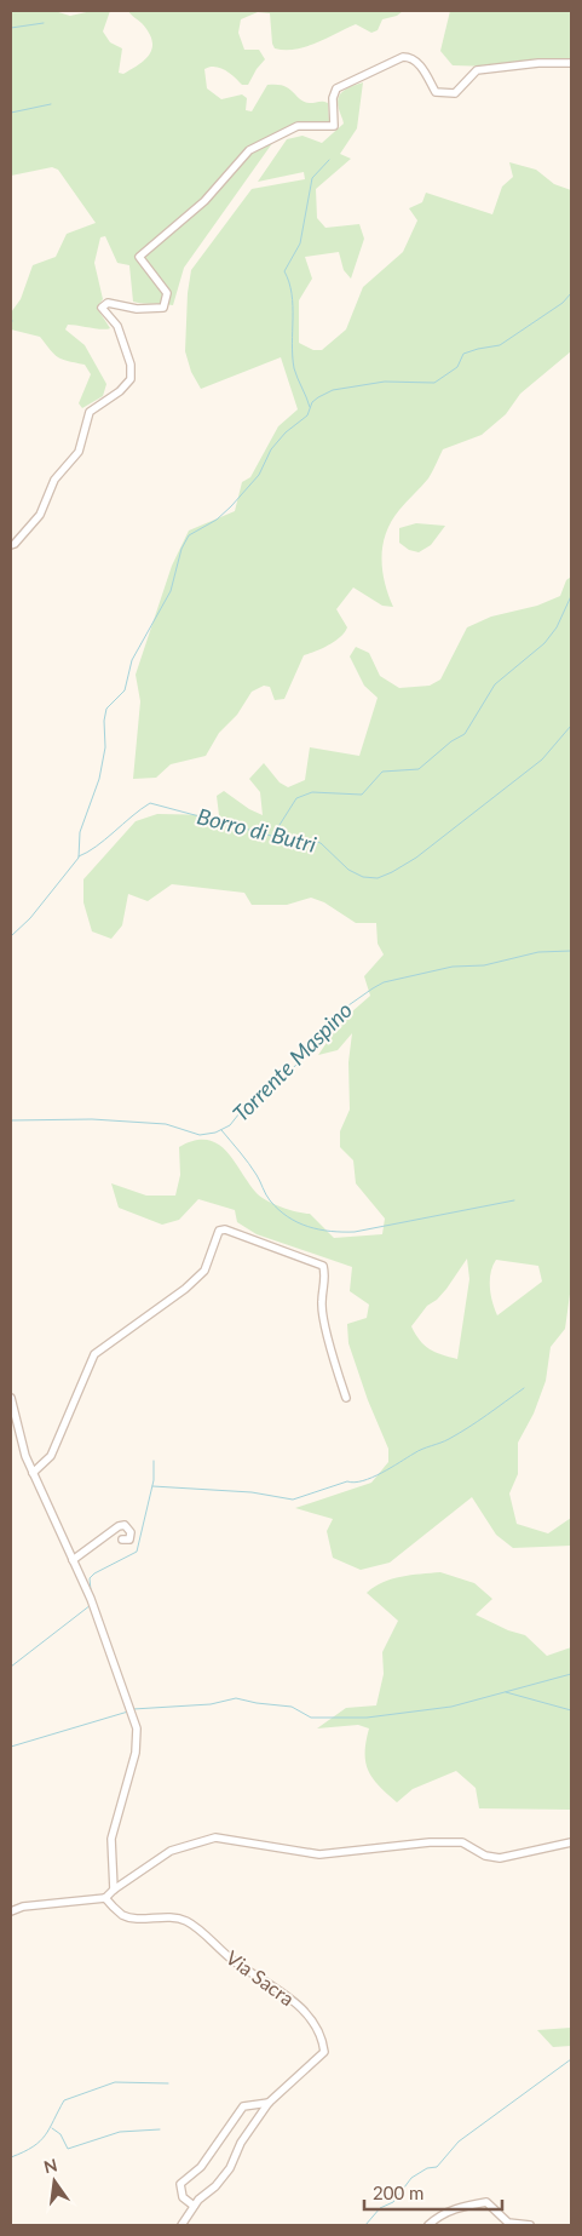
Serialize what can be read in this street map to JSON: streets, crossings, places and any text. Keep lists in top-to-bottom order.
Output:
{
  "streets": {
    "street": ["Via Sacra"]
  },
  "water": ["Borro di Butri", "Torrente Maspino"],
  "scale_bar": "200 m",
  "north": "top"
}
